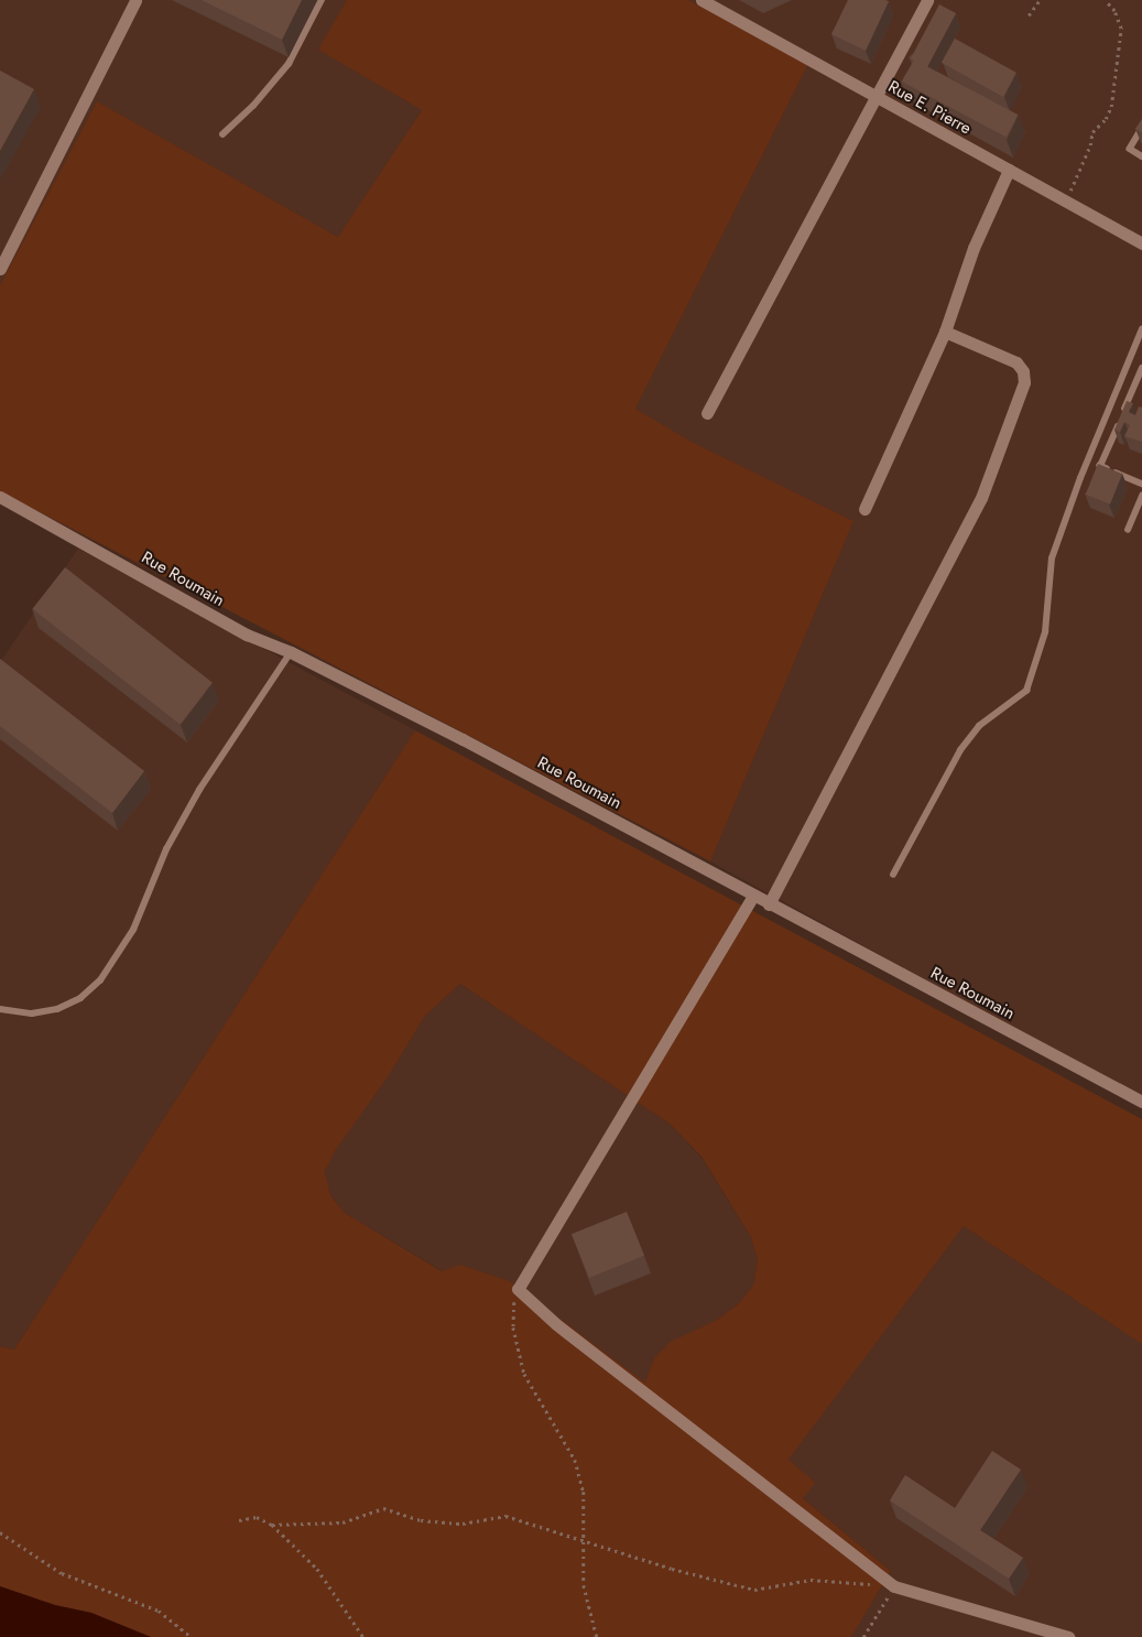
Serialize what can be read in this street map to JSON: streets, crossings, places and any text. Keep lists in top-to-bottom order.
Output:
{
  "streets": {
    "street": ["Rue E. Pierre", "Rue Roumain"]
  }
}
